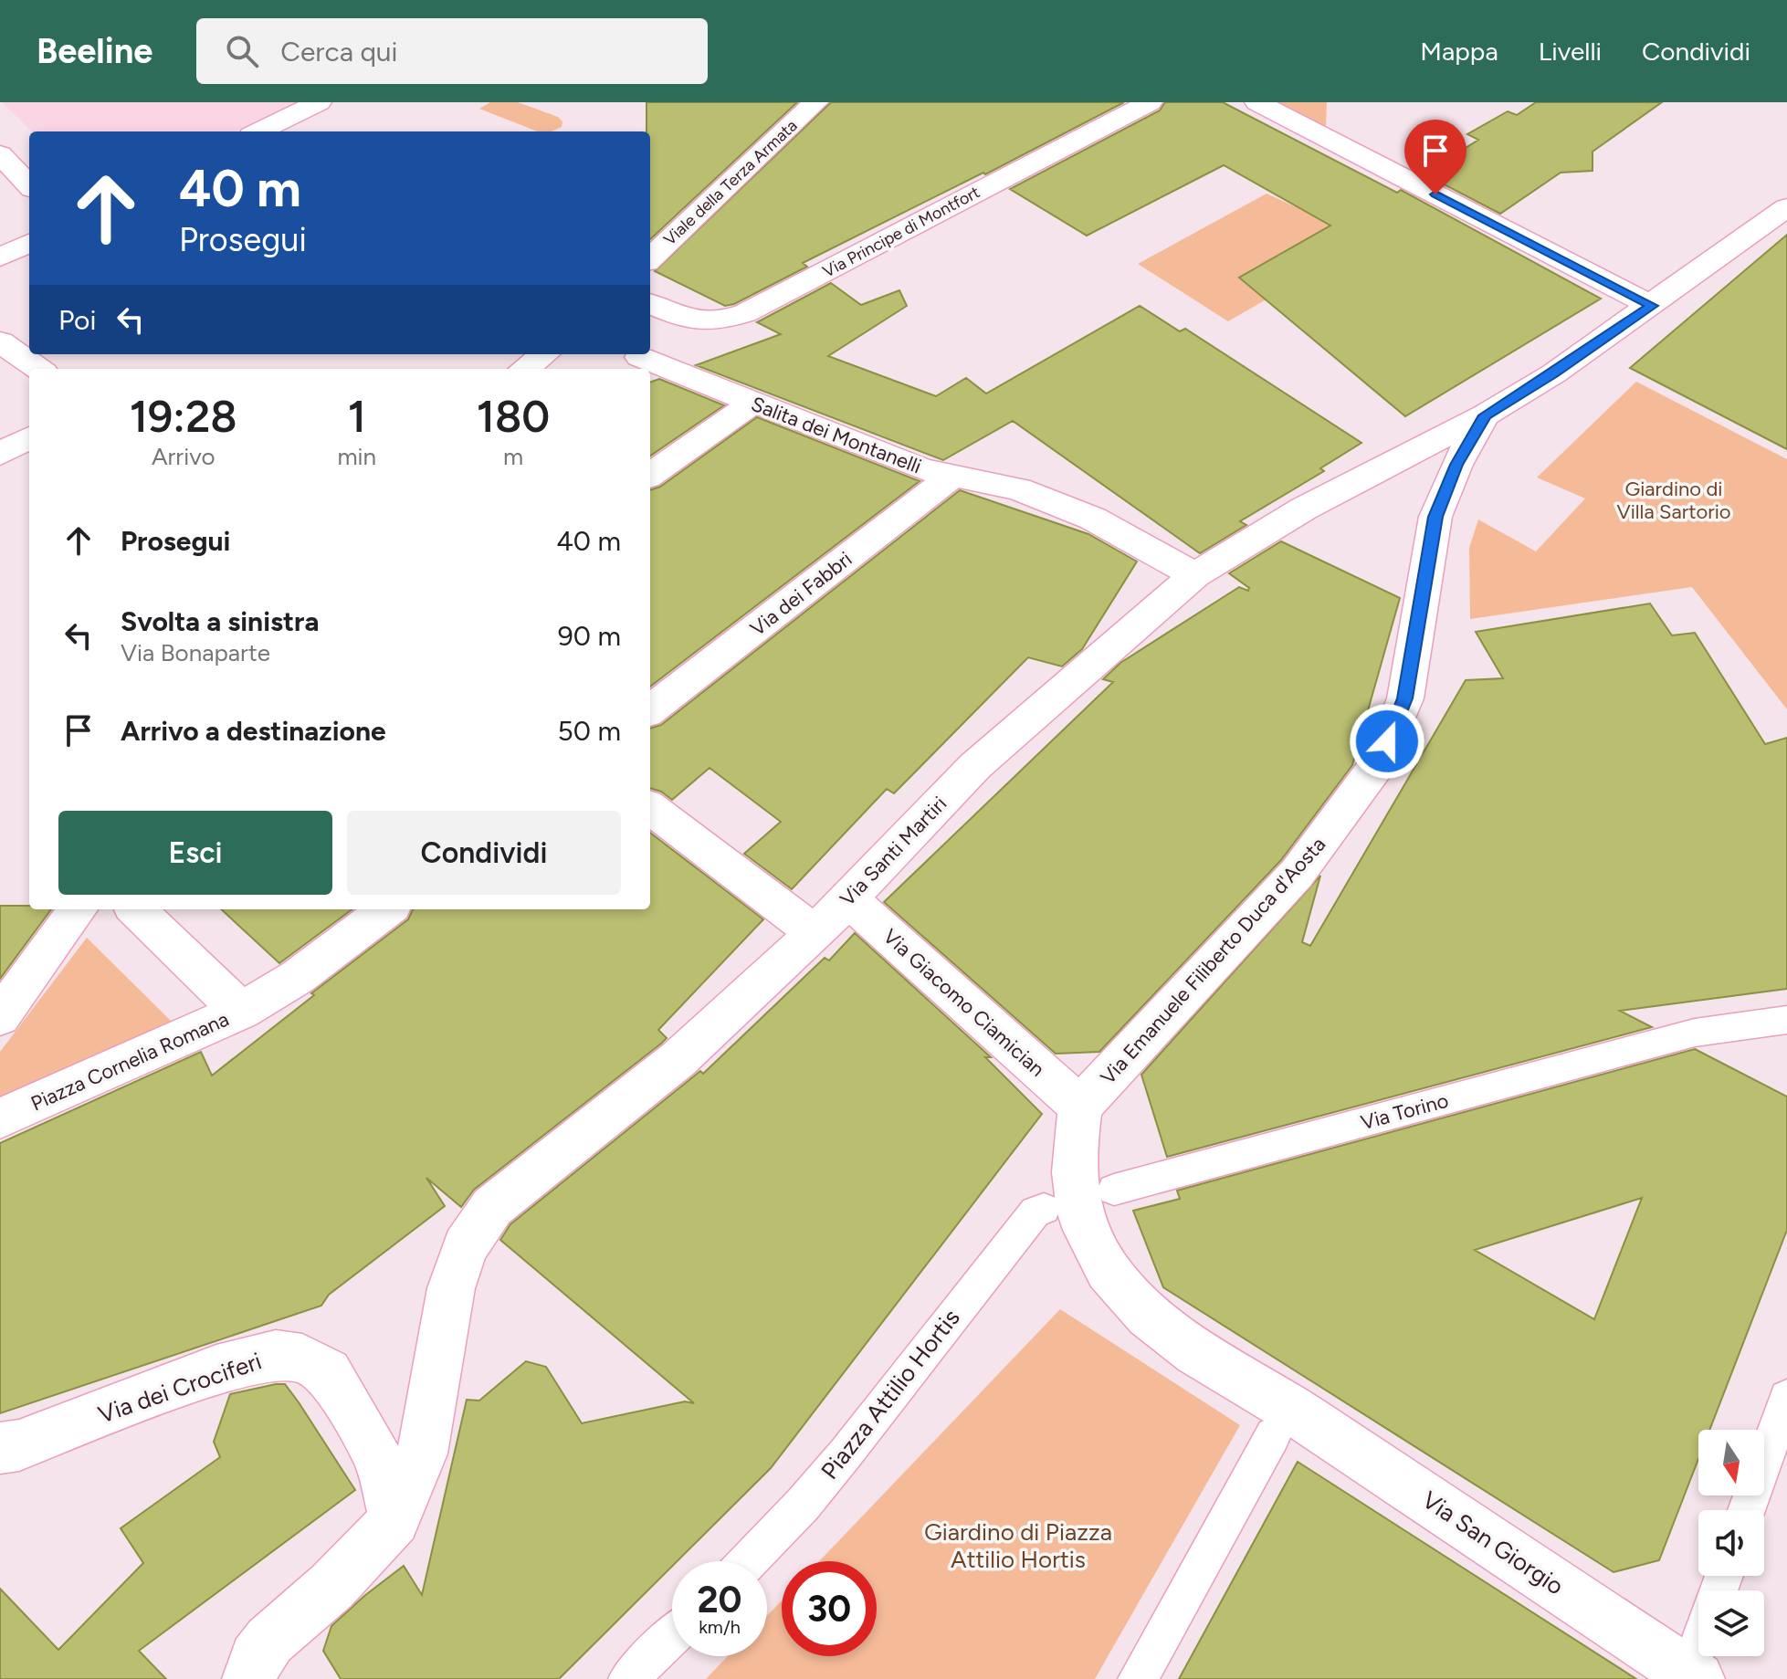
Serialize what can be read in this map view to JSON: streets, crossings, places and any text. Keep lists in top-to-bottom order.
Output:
{
  "streets": {
    "street": [
      "Viale della Terza Armata",
      "Via Principe di Montfort",
      "Salita dei Montanelli",
      "Via dei Fabbri",
      "Via Santi Martiri",
      "Via Emanuele Filiberto Duca d'Aosta",
      "Via Giacomo Ciamician",
      "Piazza Cornelia Romana",
      "Via Torino",
      "Via dei Crociferi",
      "Piazza Attilio Hortis",
      "Via San Giorgio"
    ]
  },
  "crossings": [
    ["Salita dei Montanelli", "Via dei Fabbri"],
    ["Salita dei Montanelli", "Via Santi Martiri"],
    ["Via Santi Martiri", "Via Emanuele Filiberto Duca d'Aosta"],
    ["Via Santi Martiri", "Via Giacomo Ciamician"],
    ["Via Santi Martiri", "Via dei Crociferi"],
    ["Via Emanuele Filiberto Duca d'Aosta", "Via Giacomo Ciamician"]
  ],
  "parks": ["Giardino di Villa Sartorio", "Giardino di Piazza Attilio Hortis"],
  "north": "bottom",
  "page": {
    "header": "Beeline",
    "search": "Cerca qui",
    "nav": ["Mappa", "Livelli", "Condividi"],
    "turn": ["40 m", "Prosegui"],
    "then": "Poi",
    "eta": [
      "19:28",
      "Arrivo",
      "1",
      "min",
      "180",
      "m"
    ],
    "list": [
      {
        "name": "Prosegui",
        "value": "40 m"
      },
      {
        "name": "Svolta a sinistra",
        "note": "Via Bonaparte",
        "value": "90 m"
      },
      {
        "name": "Arrivo a destinazione",
        "value": "50 m"
      }
    ],
    "buttons": ["Esci", "Condividi"],
    "speed": "20 km/h",
    "limit": "30"
  }
}
